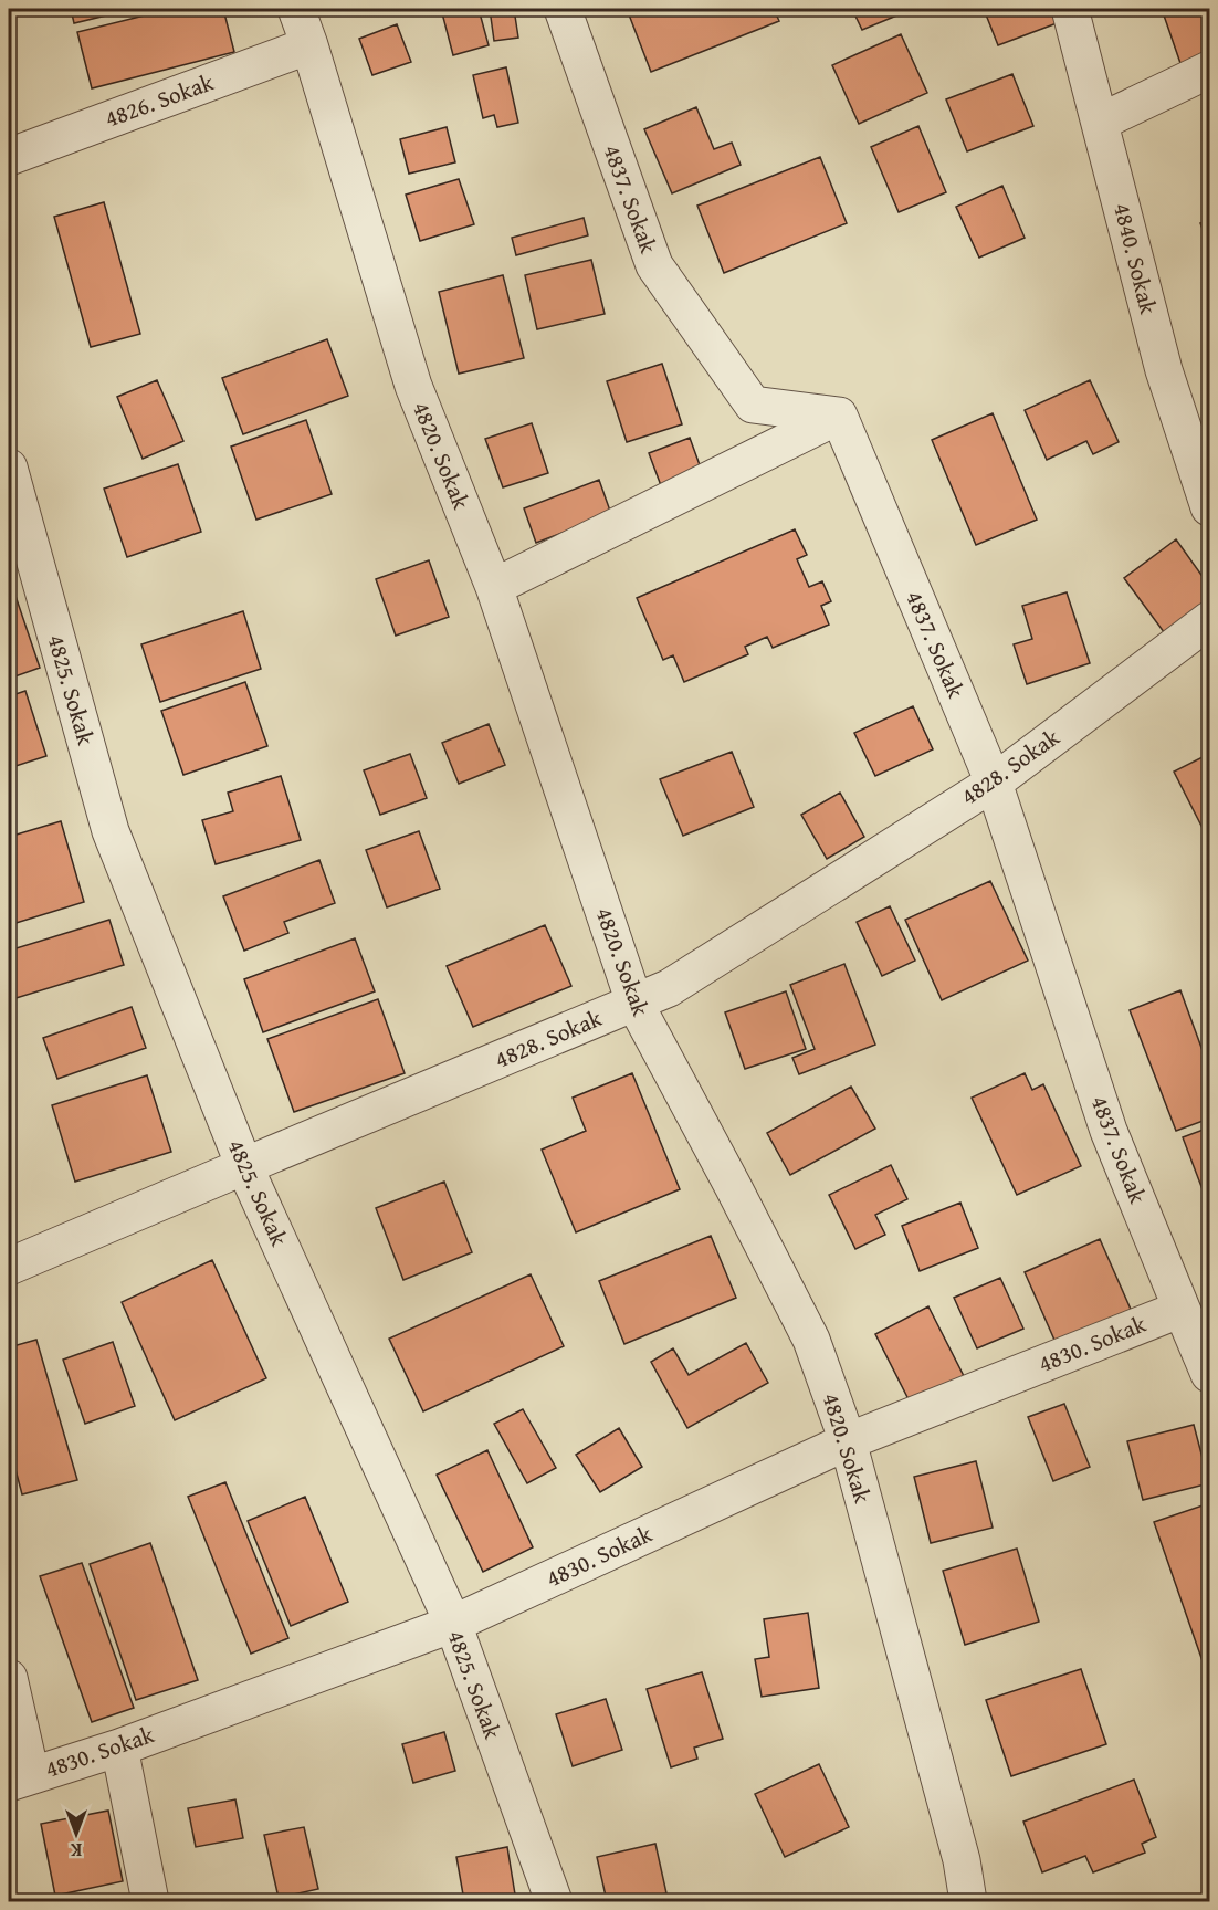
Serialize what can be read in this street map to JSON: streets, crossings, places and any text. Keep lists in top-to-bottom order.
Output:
{
  "streets": {
    "street": [
      "4826. Sokak",
      "4837. Sokak",
      "4840. Sokak",
      "4820. Sokak",
      "4825. Sokak",
      "4828. Sokak",
      "4830. Sokak"
    ]
  },
  "crossings": [
    ["4826. Sokak", "4820. Sokak"],
    ["4837. Sokak", "4828. Sokak"],
    ["4837. Sokak", "4830. Sokak"],
    ["4820. Sokak", "4828. Sokak"],
    ["4820. Sokak", "4830. Sokak"],
    ["4825. Sokak", "4828. Sokak"],
    ["4825. Sokak", "4830. Sokak"]
  ],
  "north": "bottom"
}
